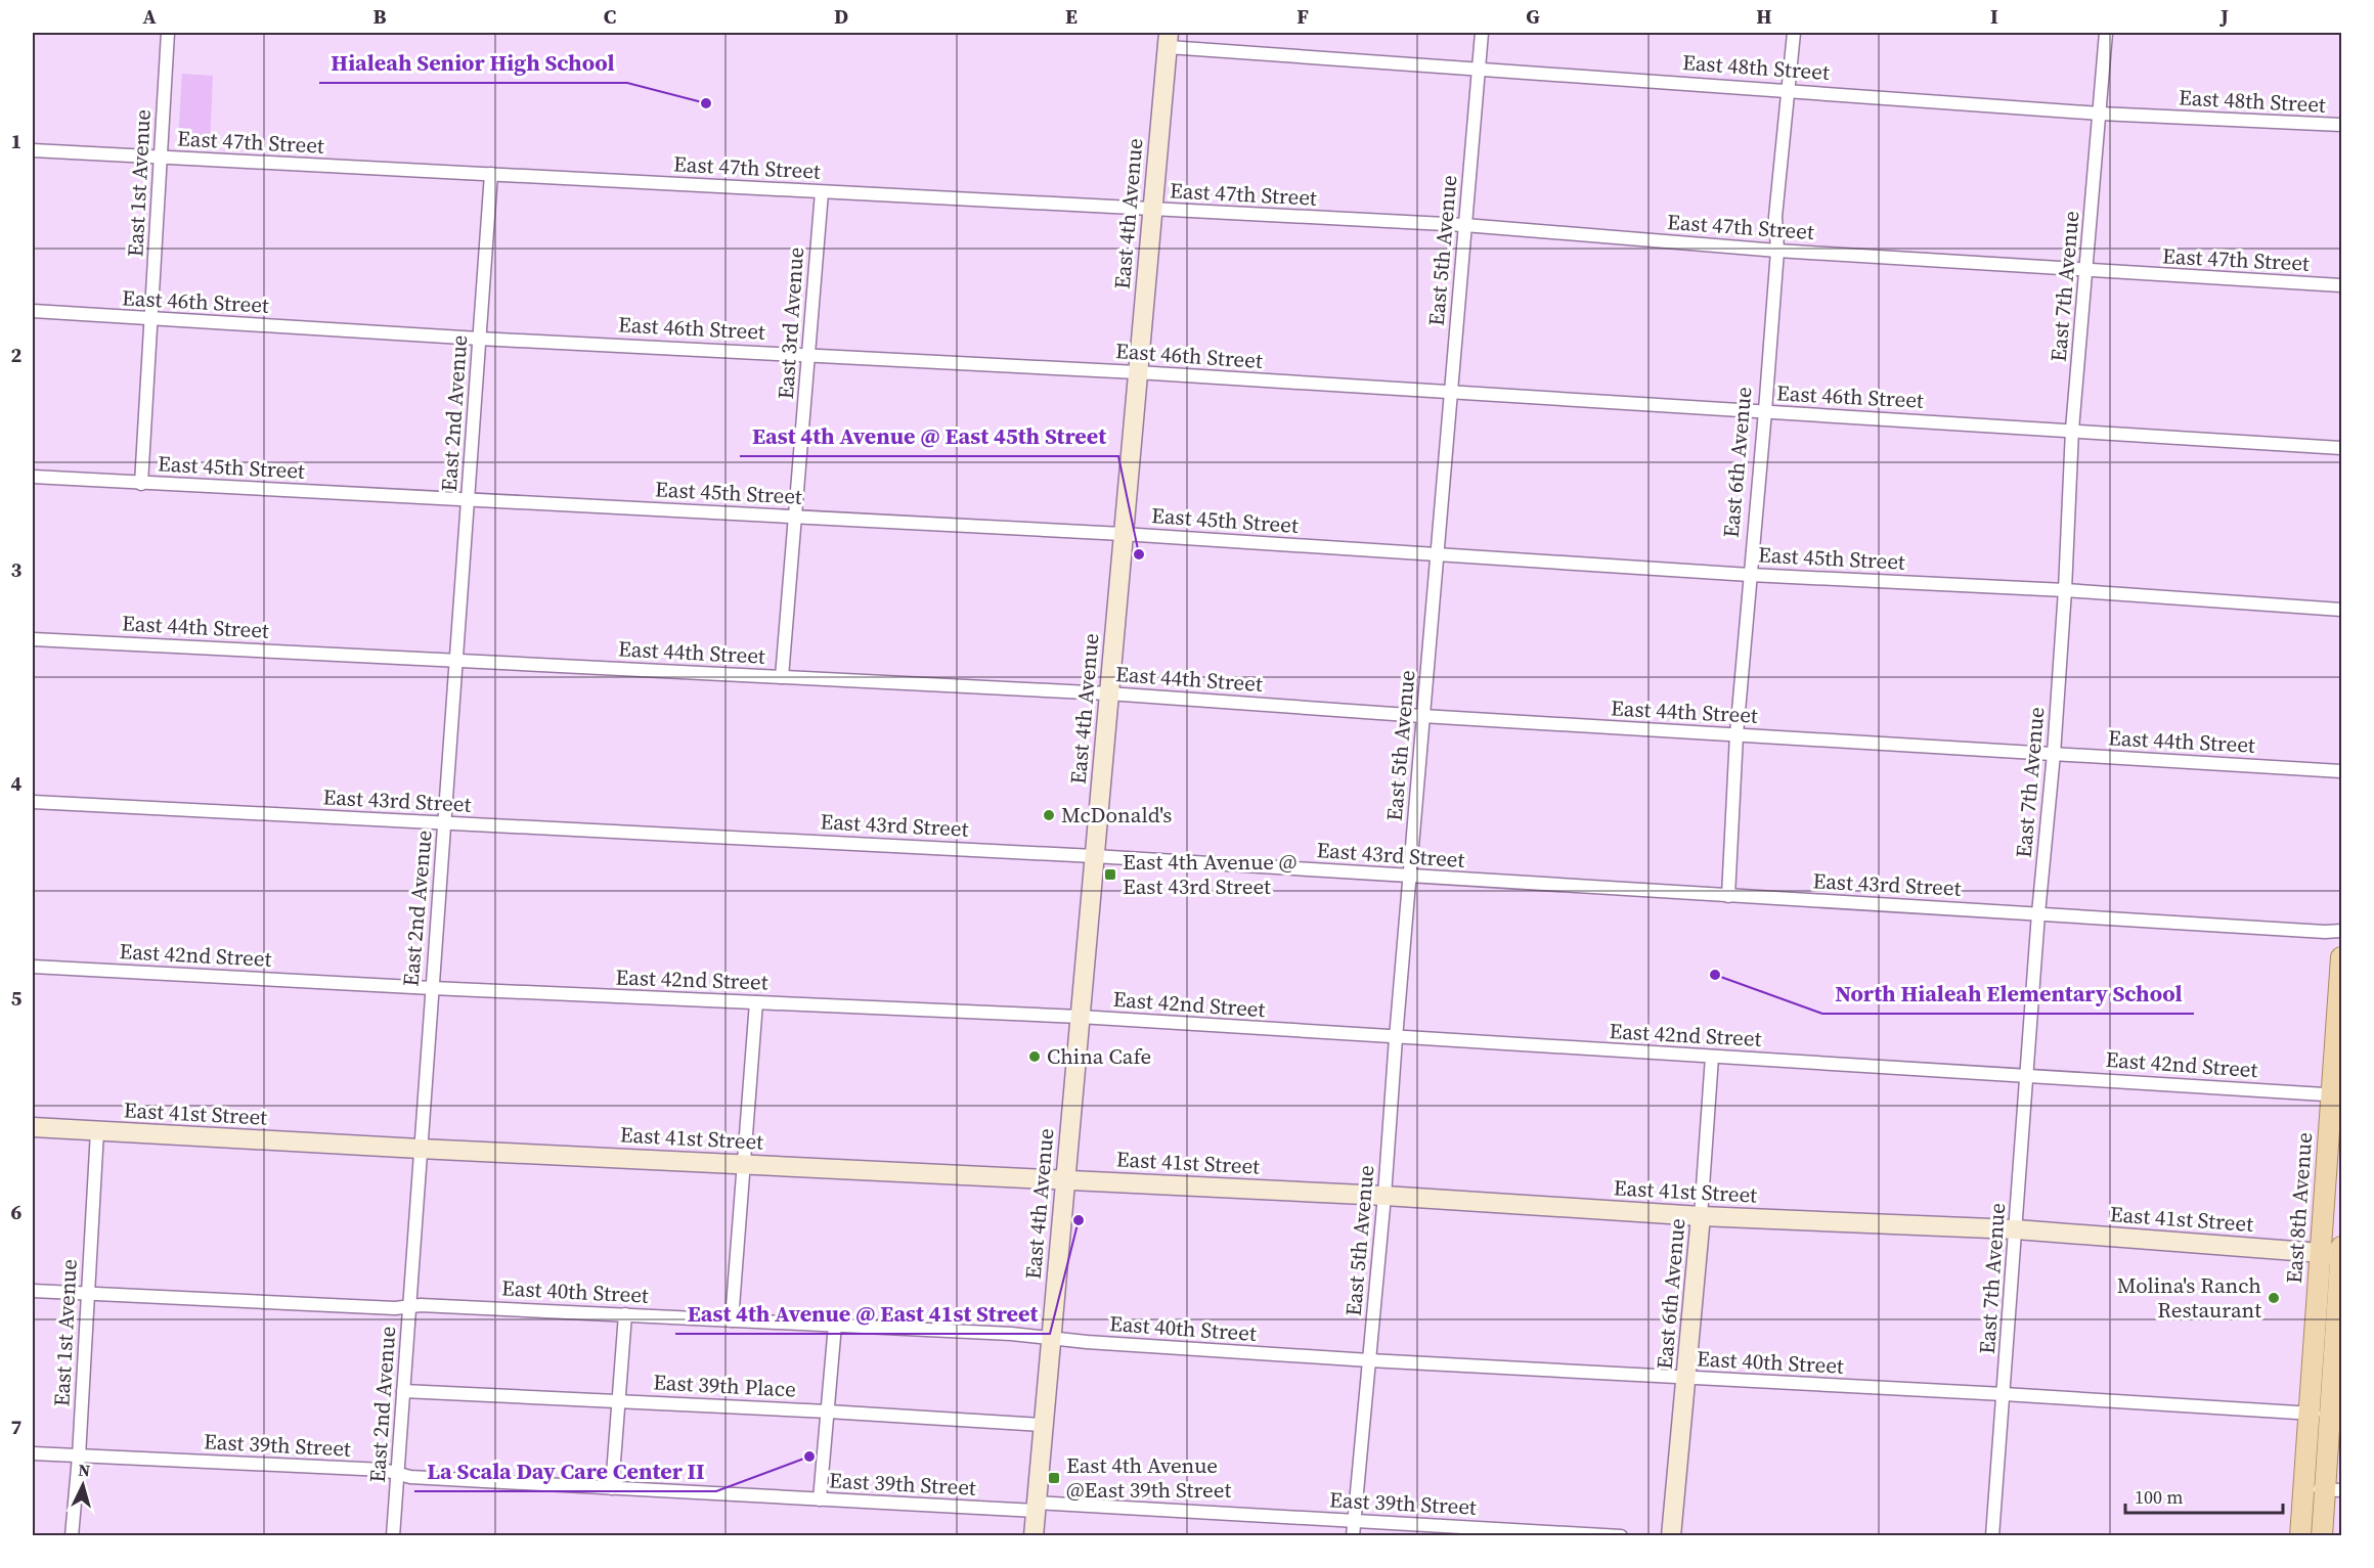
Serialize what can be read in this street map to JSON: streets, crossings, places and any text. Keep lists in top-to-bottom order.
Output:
{
  "streets": {
    "main road": ["East 8th Avenue"],
    "street": [
      "East 48th Street",
      "East 47th Street",
      "East 1st Avenue",
      "East 4th Avenue",
      "East 5th Avenue",
      "East 7th Avenue",
      "East 46th Street",
      "East 3rd Avenue",
      "East 2nd Avenue",
      "East 6th Avenue",
      "East 45th Street",
      "East 44th Street",
      "East 43rd Street",
      "East 42nd Street",
      "East 41st Street",
      "East 40th Street",
      "East 39th Place",
      "East 39th Street"
    ]
  },
  "crossings": [
    ["East 48th Street", "East 4th Avenue"],
    ["East 48th Street", "East 5th Avenue"],
    ["East 48th Street", "East 7th Avenue"],
    ["East 48th Street", "East 6th Avenue"],
    ["East 47th Street", "East 1st Avenue"],
    ["East 47th Street", "East 4th Avenue"],
    ["East 47th Street", "East 5th Avenue"],
    ["East 47th Street", "East 7th Avenue"],
    ["East 47th Street", "East 3rd Avenue"],
    ["East 47th Street", "East 2nd Avenue"],
    ["East 47th Street", "East 6th Avenue"],
    ["East 1st Avenue", "East 46th Street"],
    ["East 1st Avenue", "East 45th Street"],
    ["East 1st Avenue", "East 41st Street"],
    ["East 1st Avenue", "East 40th Street"],
    ["East 1st Avenue", "East 39th Street"],
    ["East 4th Avenue", "East 46th Street"],
    ["East 4th Avenue", "East 45th Street"],
    ["East 4th Avenue", "East 44th Street"],
    ["East 4th Avenue", "East 43rd Street"],
    ["East 4th Avenue", "East 42nd Street"],
    ["East 4th Avenue", "East 41st Street"],
    ["East 4th Avenue", "East 40th Street"],
    ["East 4th Avenue", "East 39th Place"],
    ["East 4th Avenue", "East 39th Street"],
    ["East 5th Avenue", "East 46th Street"],
    ["East 5th Avenue", "East 45th Street"],
    ["East 5th Avenue", "East 44th Street"],
    ["East 5th Avenue", "East 43rd Street"],
    ["East 5th Avenue", "East 42nd Street"],
    ["East 5th Avenue", "East 41st Street"],
    ["East 5th Avenue", "East 40th Street"],
    ["East 5th Avenue", "East 39th Street"],
    ["East 7th Avenue", "East 46th Street"],
    ["East 7th Avenue", "East 45th Street"],
    ["East 7th Avenue", "East 44th Street"],
    ["East 7th Avenue", "East 43rd Street"],
    ["East 7th Avenue", "East 42nd Street"],
    ["East 7th Avenue", "East 41st Street"],
    ["East 7th Avenue", "East 40th Street"],
    ["East 46th Street", "East 3rd Avenue"],
    ["East 46th Street", "East 2nd Avenue"],
    ["East 46th Street", "East 6th Avenue"],
    ["East 3rd Avenue", "East 45th Street"],
    ["East 3rd Avenue", "East 44th Street"],
    ["East 2nd Avenue", "East 45th Street"],
    ["East 2nd Avenue", "East 44th Street"],
    ["East 2nd Avenue", "East 43rd Street"],
    ["East 2nd Avenue", "East 42nd Street"],
    ["East 2nd Avenue", "East 41st Street"],
    ["East 2nd Avenue", "East 40th Street"],
    ["East 2nd Avenue", "East 39th Place"],
    ["East 2nd Avenue", "East 39th Street"],
    ["East 6th Avenue", "East 45th Street"],
    ["East 6th Avenue", "East 44th Street"],
    ["East 6th Avenue", "East 43rd Street"],
    ["East 6th Avenue", "East 42nd Street"],
    ["East 6th Avenue", "East 41st Street"],
    ["East 6th Avenue", "East 40th Street"],
    ["East 42nd Street", "East 8th Avenue"],
    ["East 41st Street", "East 8th Avenue"],
    ["East 8th Avenue", "East 40th Street"]
  ],
  "places": {
    "other": [
      "Hialeah Senior High School",
      "East 4th Avenue @ East 45th Street",
      "McDonald's",
      "North Hialeah Elementary School",
      "China Cafe",
      "East 4th Avenue @ East 41st Street",
      "Molina's Ranch Restaurant",
      "La Scala Day Care Center II"
    ],
    "transit": ["East 4th Avenue @ East 43rd Street", "East 4th Avenue @East 39th Street"]
  },
  "scale_bar": "100 m",
  "north": "top",
  "grid": {
    "columns": [
      "A",
      "B",
      "C",
      "D",
      "E",
      "F",
      "G",
      "H",
      "I",
      "J"
    ],
    "rows": [
      "1",
      "2",
      "3",
      "4",
      "5",
      "6",
      "7"
    ]
  }
}
